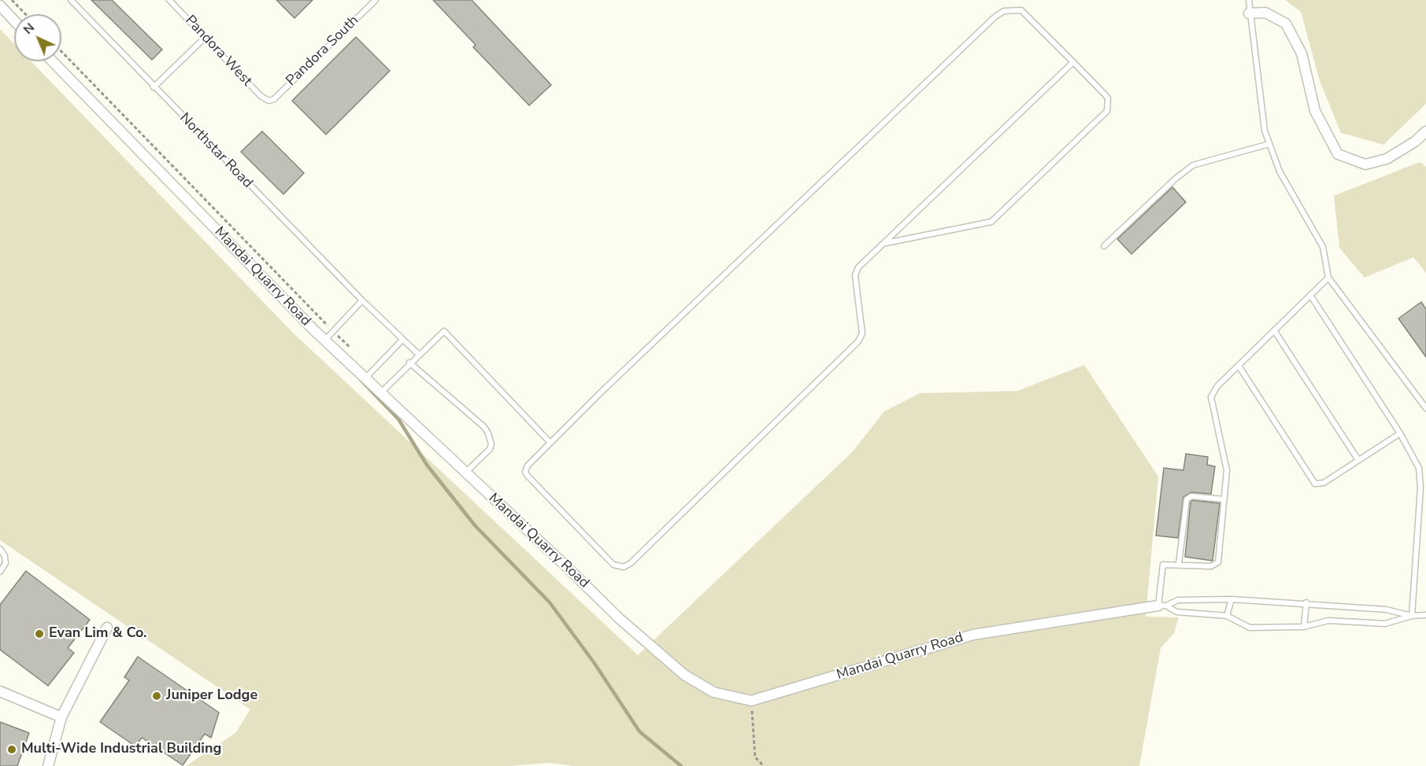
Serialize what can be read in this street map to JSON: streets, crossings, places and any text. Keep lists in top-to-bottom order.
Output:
{
  "streets": {
    "street": ["Mandai Quarry Road"],
    "lane": ["Pandora West", "Pandora South", "Northstar Road"]
  },
  "crossings": [
    ["Pandora West", "Pandora South"]
  ],
  "places": ["Evan Lim & Co.", "Juniper Lodge", "Multi-Wide Industrial Building"],
  "north": "top left"
}
